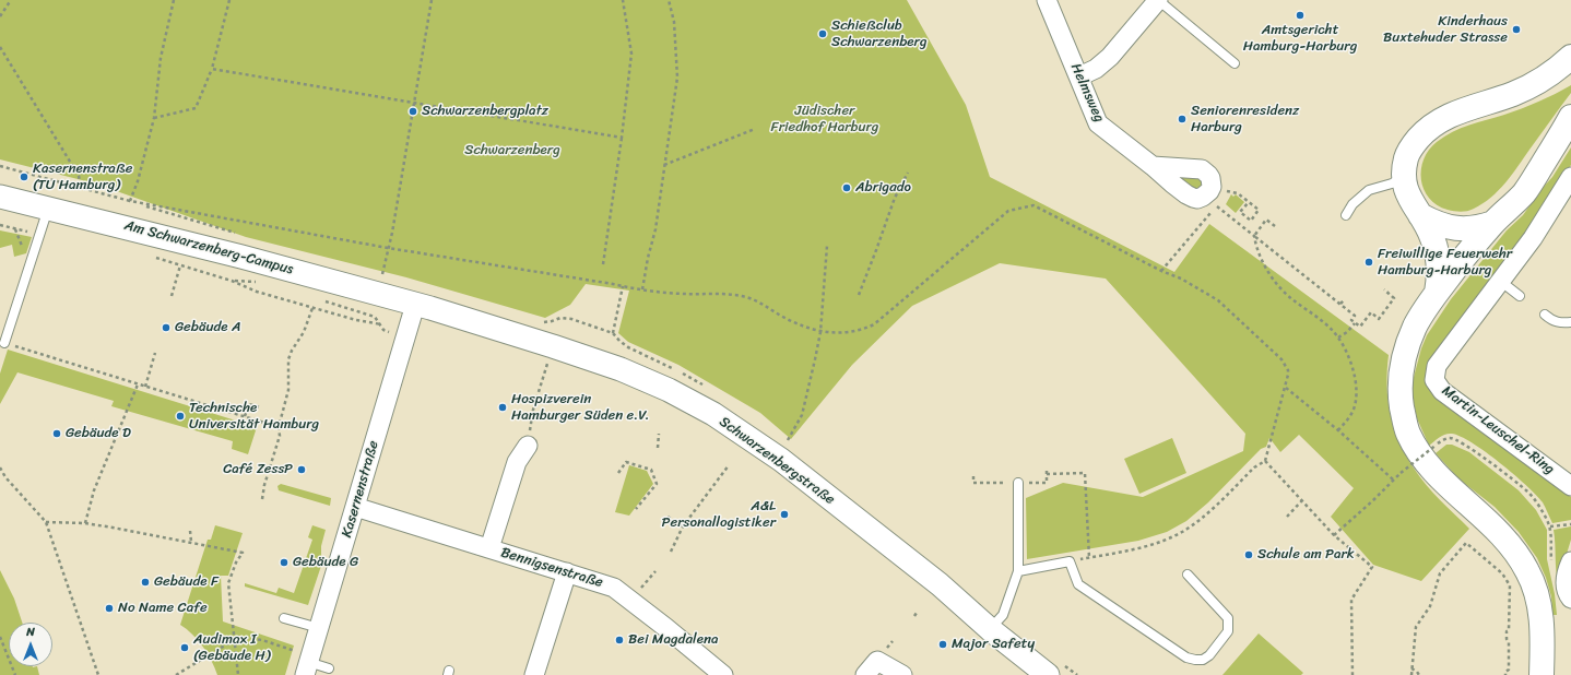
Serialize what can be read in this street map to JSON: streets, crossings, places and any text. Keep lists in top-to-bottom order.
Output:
{
  "streets": {
    "street": [
      "Helmsweg",
      "Am Schwarzenberg-Campus",
      "Martin-Leuschel-Ring",
      "Schwarzenbergstraße",
      "Kasernenstraße",
      "Bennigsenstraße"
    ]
  },
  "crossings": [
    ["Am Schwarzenberg-Campus", "Schwarzenbergstraße"],
    ["Am Schwarzenberg-Campus", "Kasernenstraße"],
    ["Schwarzenbergstraße", "Kasernenstraße"],
    ["Kasernenstraße", "Bennigsenstraße"]
  ],
  "parks": ["Jüdischer Friedhof Harburg", "Schwarzenberg"],
  "places": [
    "Amtsgericht Hamburg-Harburg",
    "Kinderhaus Buxtehuder Strasse",
    "Schießclub Schwarzenberg",
    "Schwarzenbergplatz",
    "Seniorenresidenz Harburg",
    "Kasernenstraße (TU Hamburg)",
    "Abrigado",
    "Freiwillige Feuerwehr Hamburg-Harburg",
    "Gebäude A",
    "Hospizverein Hamburger Süden e.V.",
    "Technische Universität Hamburg",
    "Gebäude D",
    "Café ZessP",
    "A&L Personallogistiker",
    "Schule am Park",
    "Gebäude G",
    "Gebäude F",
    "No Name Cafe",
    "Bei Magdalena",
    "Major Safety",
    "Audimax I (Gebäude H)"
  ],
  "north": "top"
}
